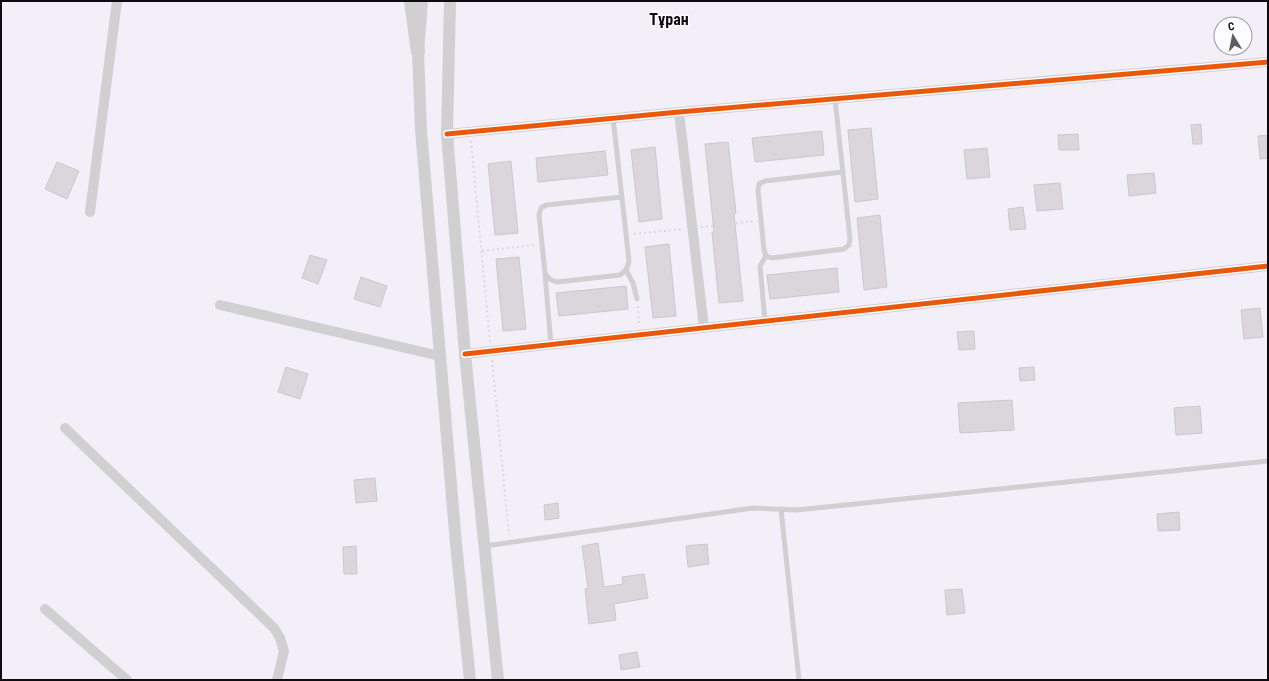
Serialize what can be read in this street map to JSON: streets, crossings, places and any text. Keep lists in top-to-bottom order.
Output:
{
  "districts": ["Тұран"],
  "north": "top"
}
